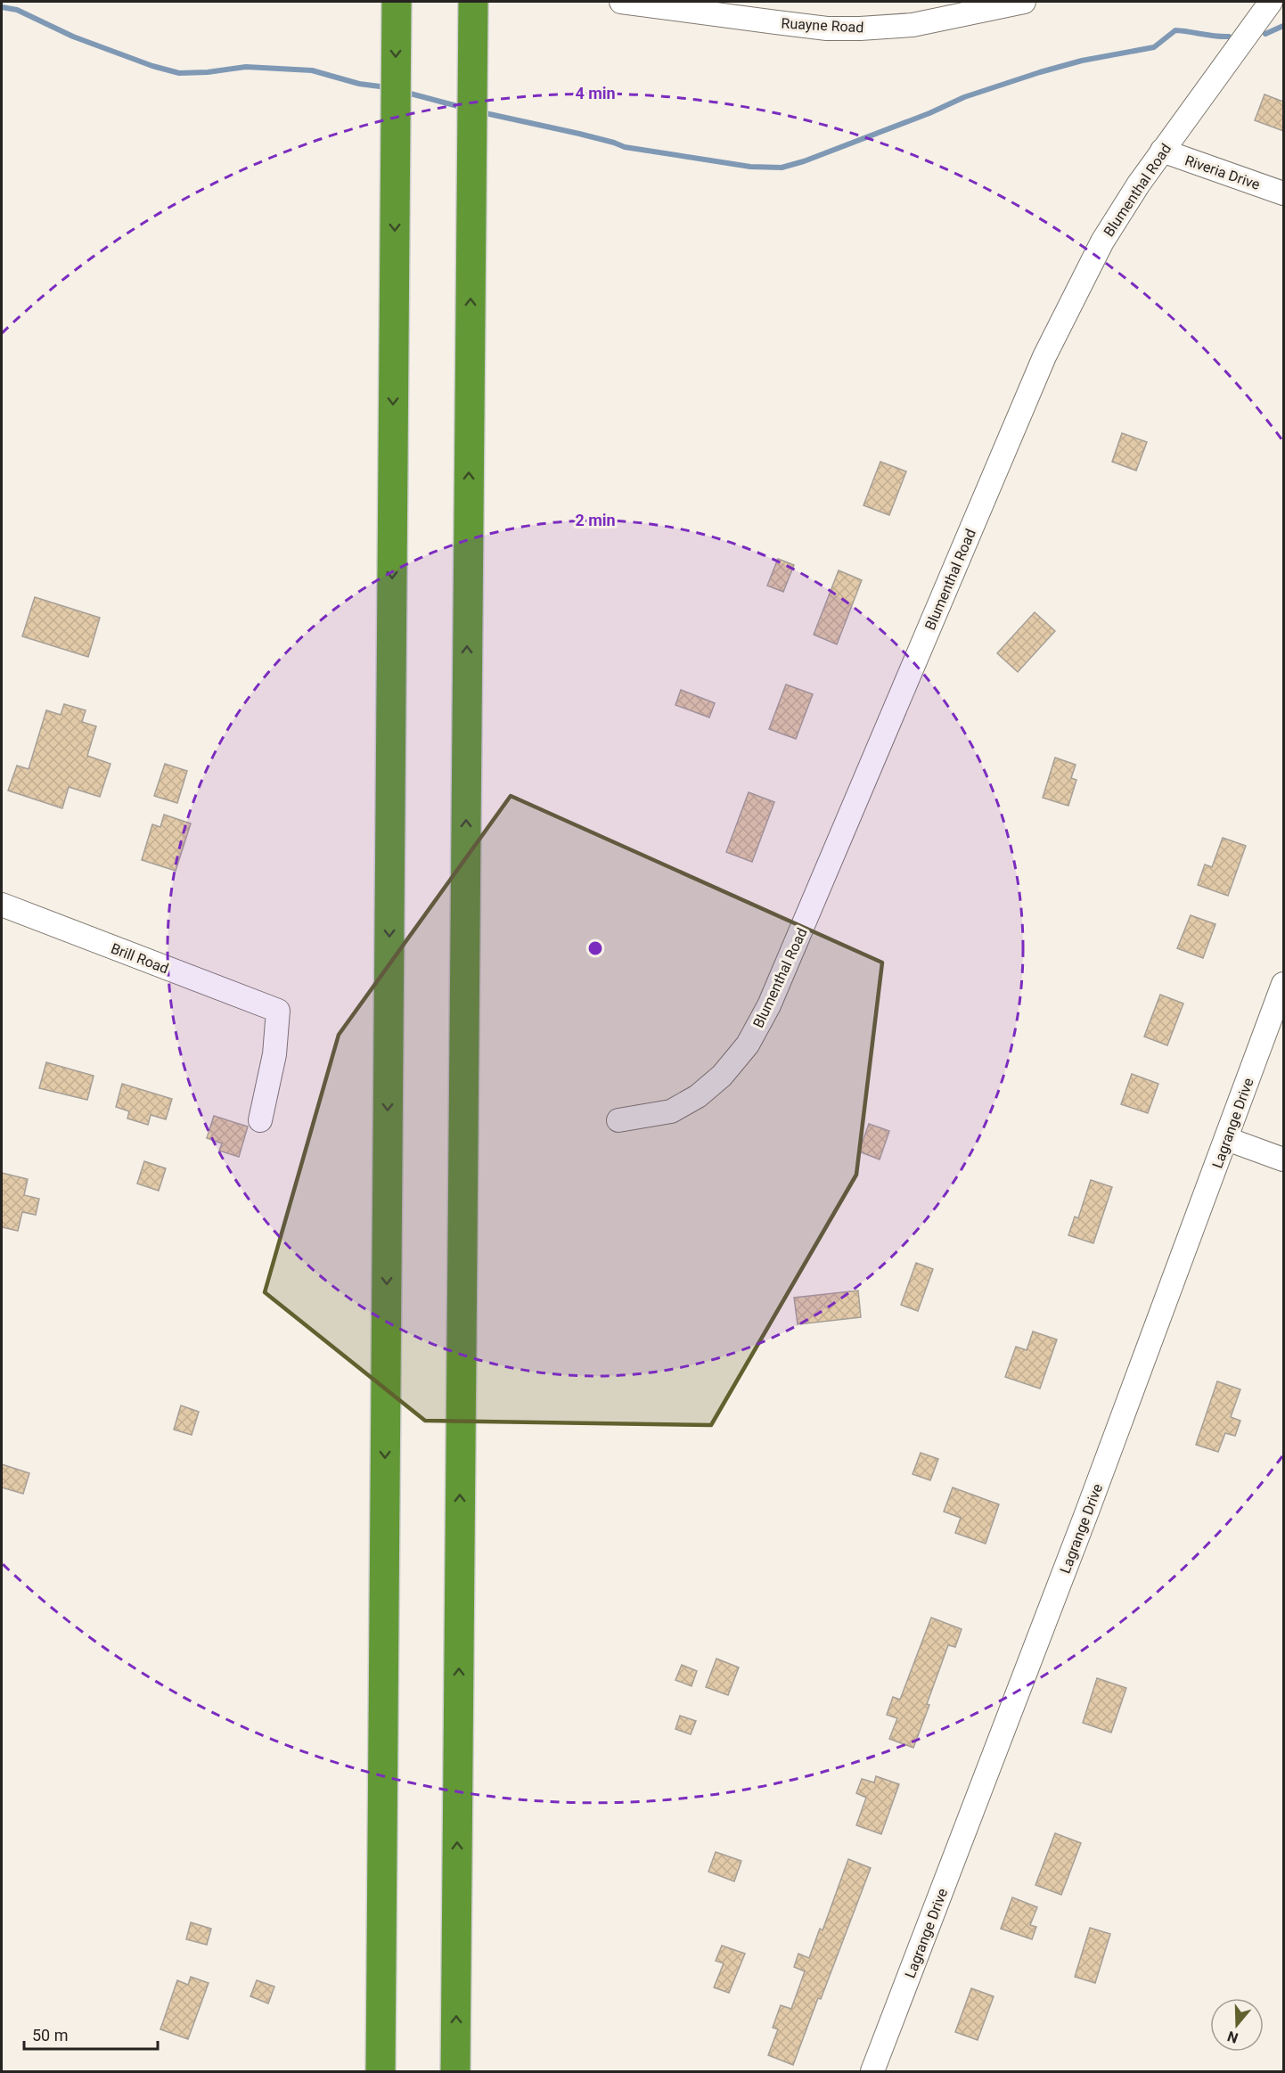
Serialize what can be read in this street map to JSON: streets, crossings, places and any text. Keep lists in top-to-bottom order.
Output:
{
  "streets": {
    "street": [
      "Ruayne Road",
      "Riveria Drive",
      "Blumenthal Road",
      "Brill Road",
      "Lagrange Drive"
    ]
  },
  "crossings": [
    ["Riveria Drive", "Blumenthal Road"]
  ],
  "scale_bar": "50 m",
  "north": "bottom",
  "rings": ["4 min", "2 min"]
}
